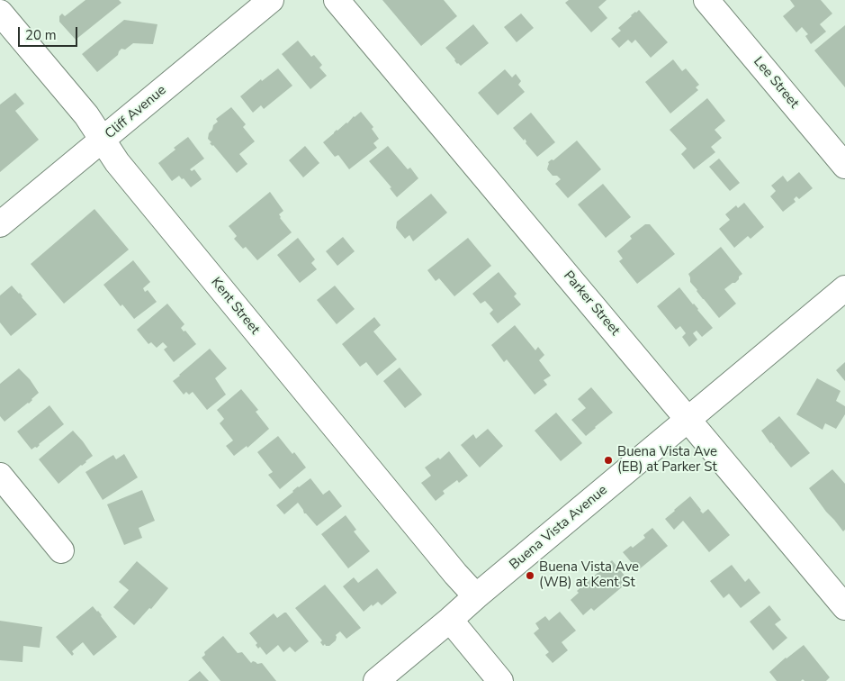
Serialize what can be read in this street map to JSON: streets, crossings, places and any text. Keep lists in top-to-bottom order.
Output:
{
  "streets": {
    "street": [
      "Lee Street",
      "Cliff Avenue",
      "Parker Street",
      "Kent Street",
      "Buena Vista Avenue"
    ]
  },
  "crossings": [
    ["Cliff Avenue", "Kent Street"],
    ["Parker Street", "Buena Vista Avenue"],
    ["Kent Street", "Buena Vista Avenue"]
  ],
  "places": ["Buena Vista Ave (EB) at Parker St", "Buena Vista Ave (WB) at Kent St"],
  "scale_bar": "20 m"
}
